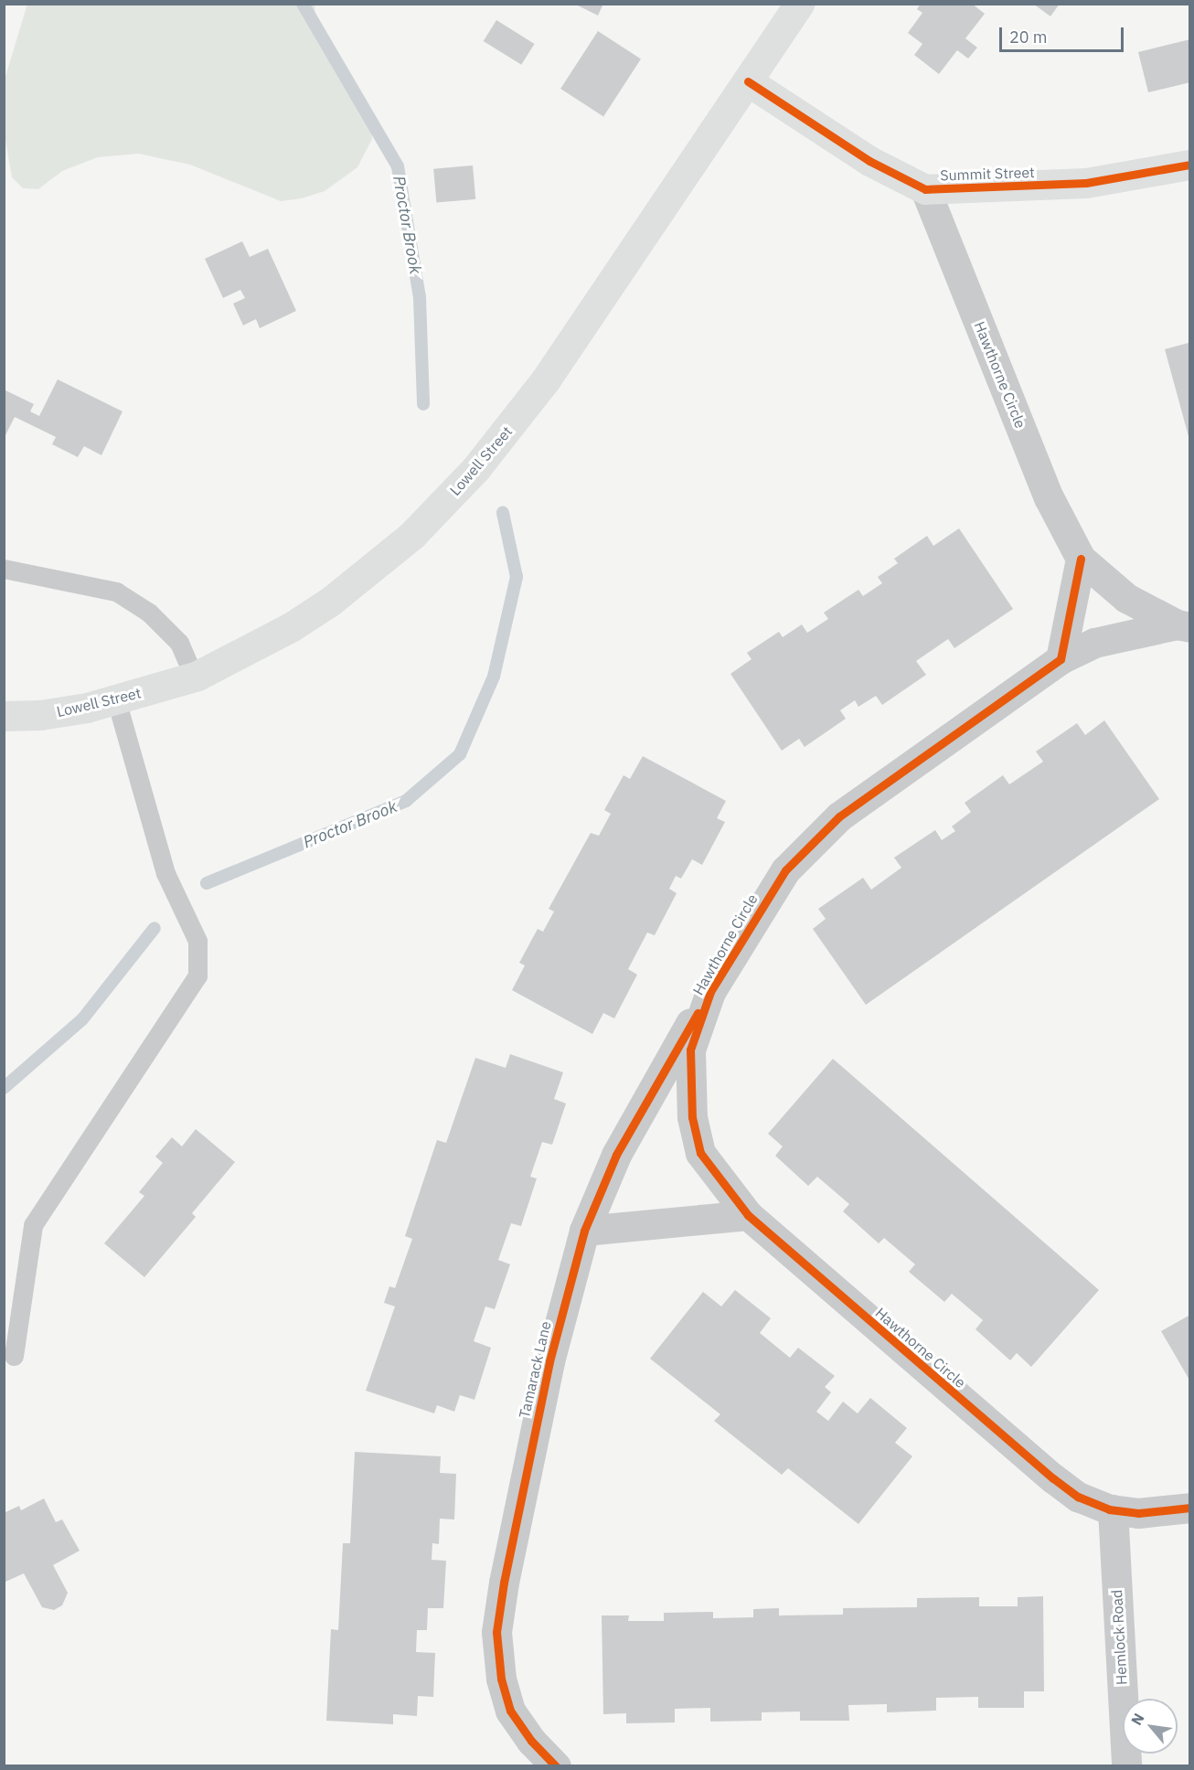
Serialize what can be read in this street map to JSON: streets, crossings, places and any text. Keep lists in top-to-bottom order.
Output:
{
  "streets": {
    "main road": ["Summit Street", "Lowell Street"],
    "street": ["Hawthorne Circle", "Tamarack Lane", "Hemlock Road"]
  },
  "crossings": [
    ["Summit Street", "Hawthorne Circle"],
    ["Summit Street", "Lowell Street"],
    ["Hawthorne Circle", "Tamarack Lane"],
    ["Hawthorne Circle", "Hemlock Road"]
  ],
  "water": ["Proctor Brook"],
  "scale_bar": "20 m",
  "north": "top left"
}
